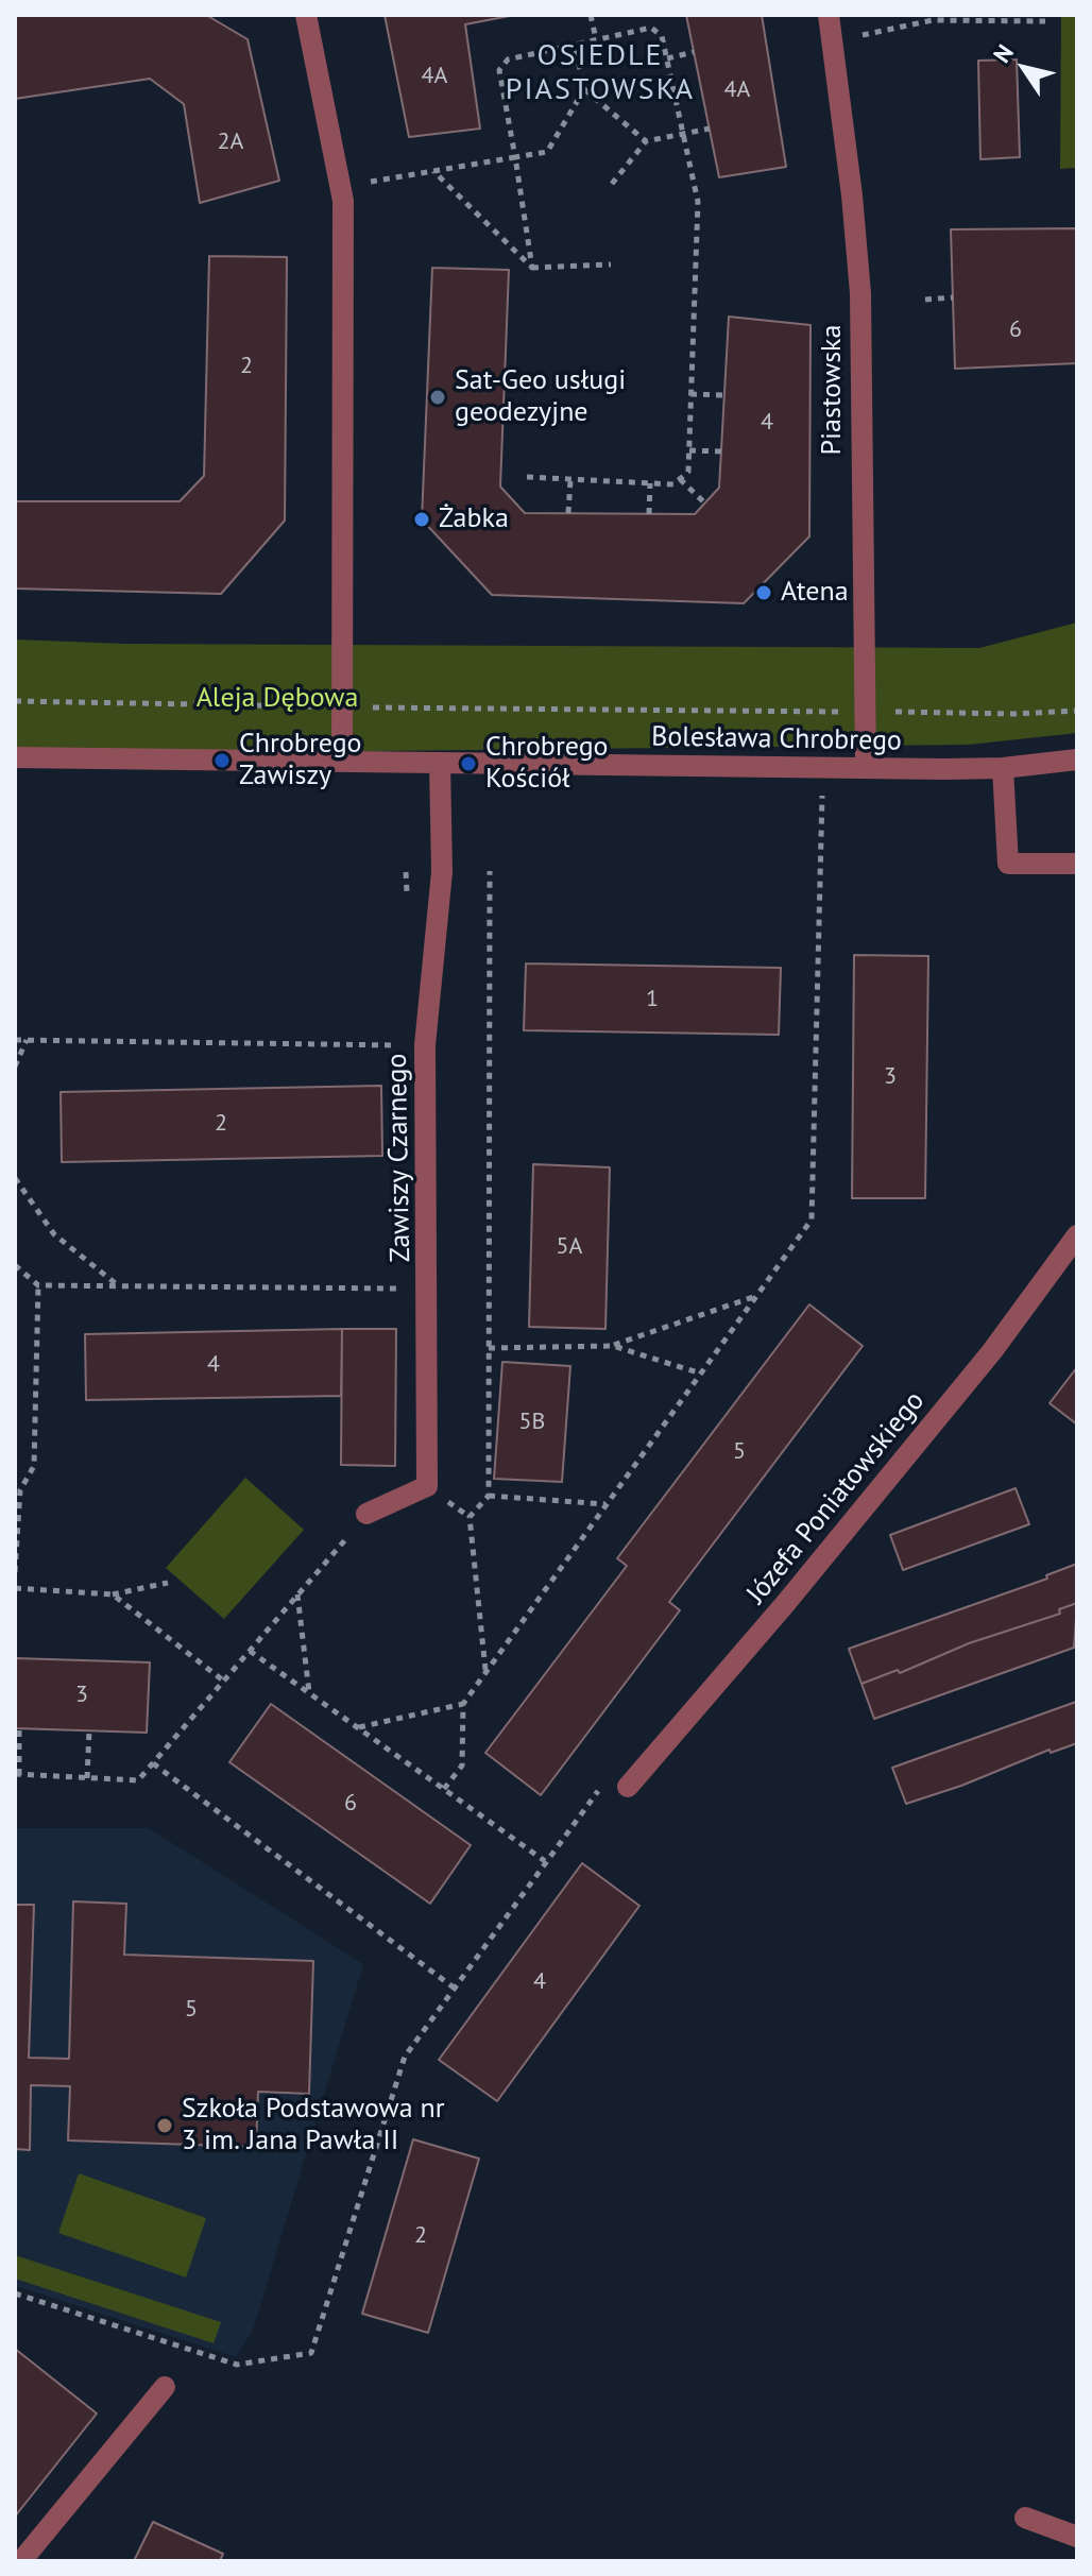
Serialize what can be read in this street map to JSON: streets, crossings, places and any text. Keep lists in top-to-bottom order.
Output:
{
  "streets": {
    "street": [
      "Piastowska",
      "Bolesława Chrobrego",
      "Zawiszy Czarnego",
      "Józefa Poniatowskiego"
    ]
  },
  "crossings": [
    ["Piastowska", "Bolesława Chrobrego"],
    ["Bolesława Chrobrego", "Zawiszy Czarnego"]
  ],
  "districts": ["OSIEDLE PIASTOWSKA"],
  "parks": ["Aleja Dębowa"],
  "places": [
    "Sat-Geo usługi geodezyjne",
    "Żabka",
    "Atena",
    "Chrobrego Zawiszy",
    "Chrobrego Kościół",
    "Szkoła Podstawowa nr 3 im. Jana Pawła II"
  ],
  "house_numbers": [
    "4A",
    "4A",
    "2A",
    "6",
    "2",
    "4",
    "1",
    "3",
    "2",
    "5A",
    "4",
    "5B",
    "5",
    "3",
    "6",
    "4",
    "5",
    "2"
  ],
  "north": "top left"
}
